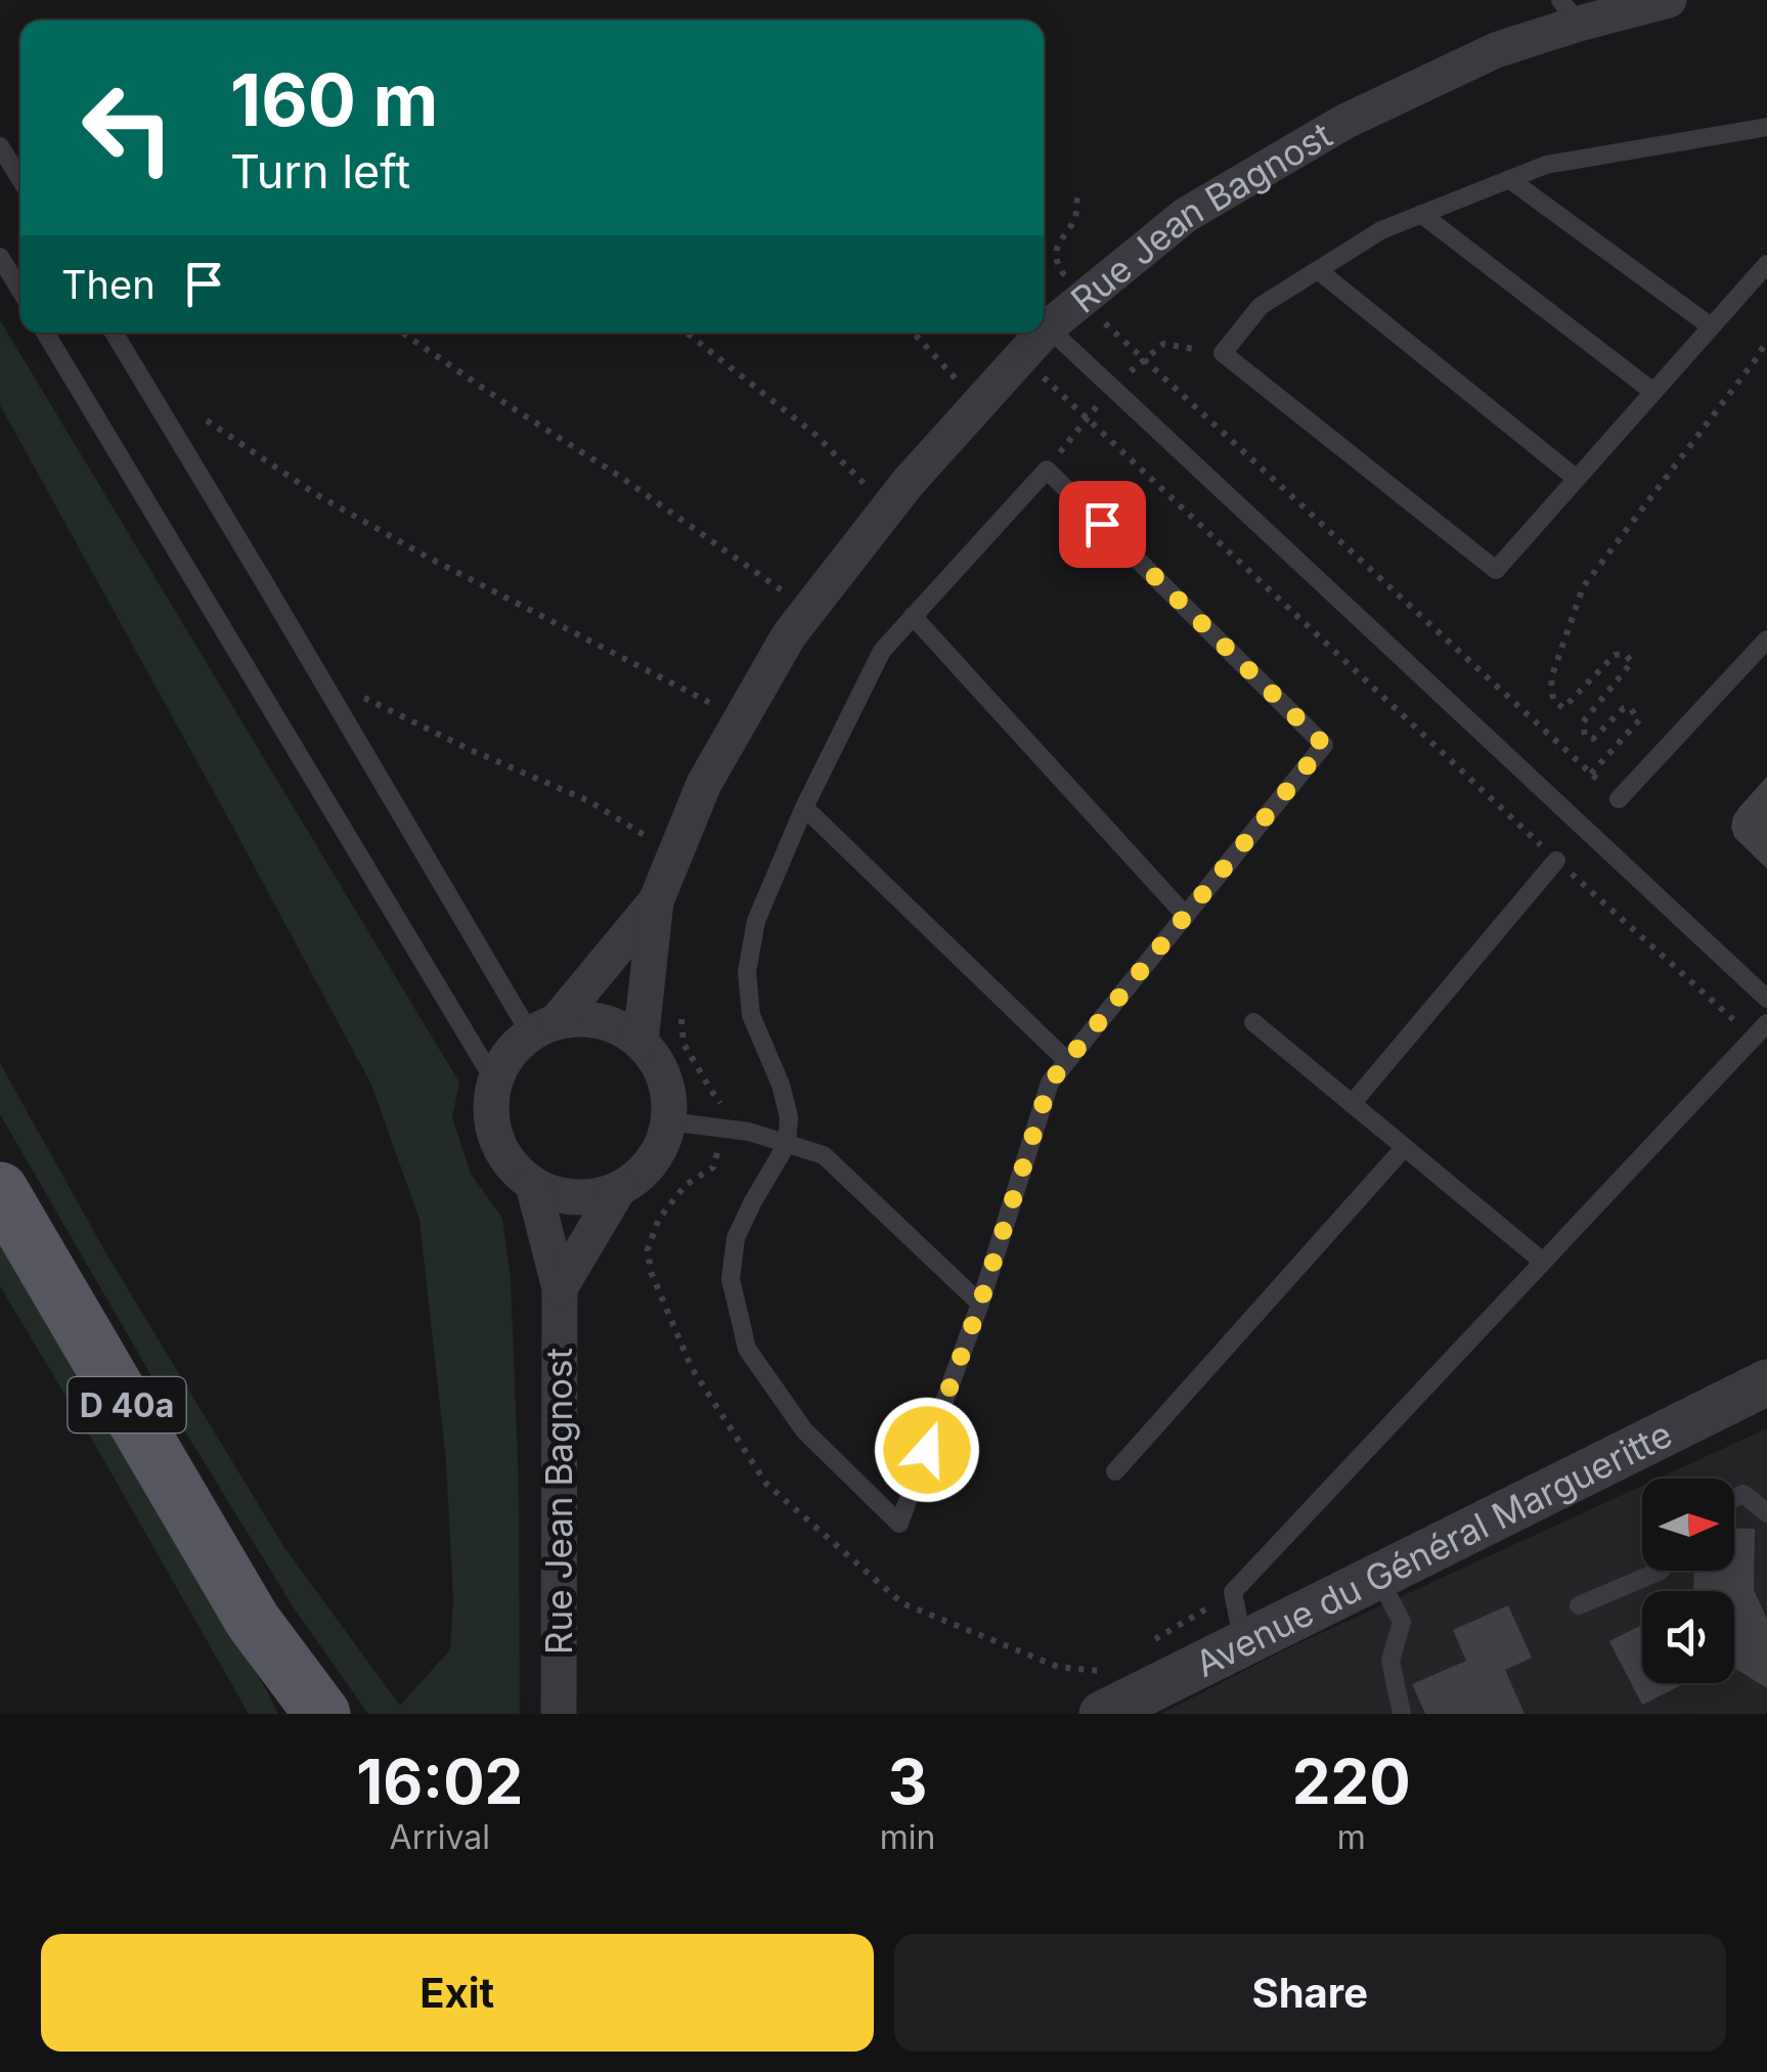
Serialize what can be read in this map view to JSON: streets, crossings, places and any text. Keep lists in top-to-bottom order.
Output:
{
  "streets": {
    "main road": ["D 40a"],
    "street": ["Rue Jean Bagnost", "Avenue du Général Margueritte"]
  },
  "north": "right",
  "page": {
    "turn": ["160 m", "Turn left"],
    "then": "Then",
    "eta": [
      "16:02",
      "Arrival",
      "3",
      "min",
      "220",
      "m"
    ],
    "buttons": ["Exit", "Share"]
  }
}
